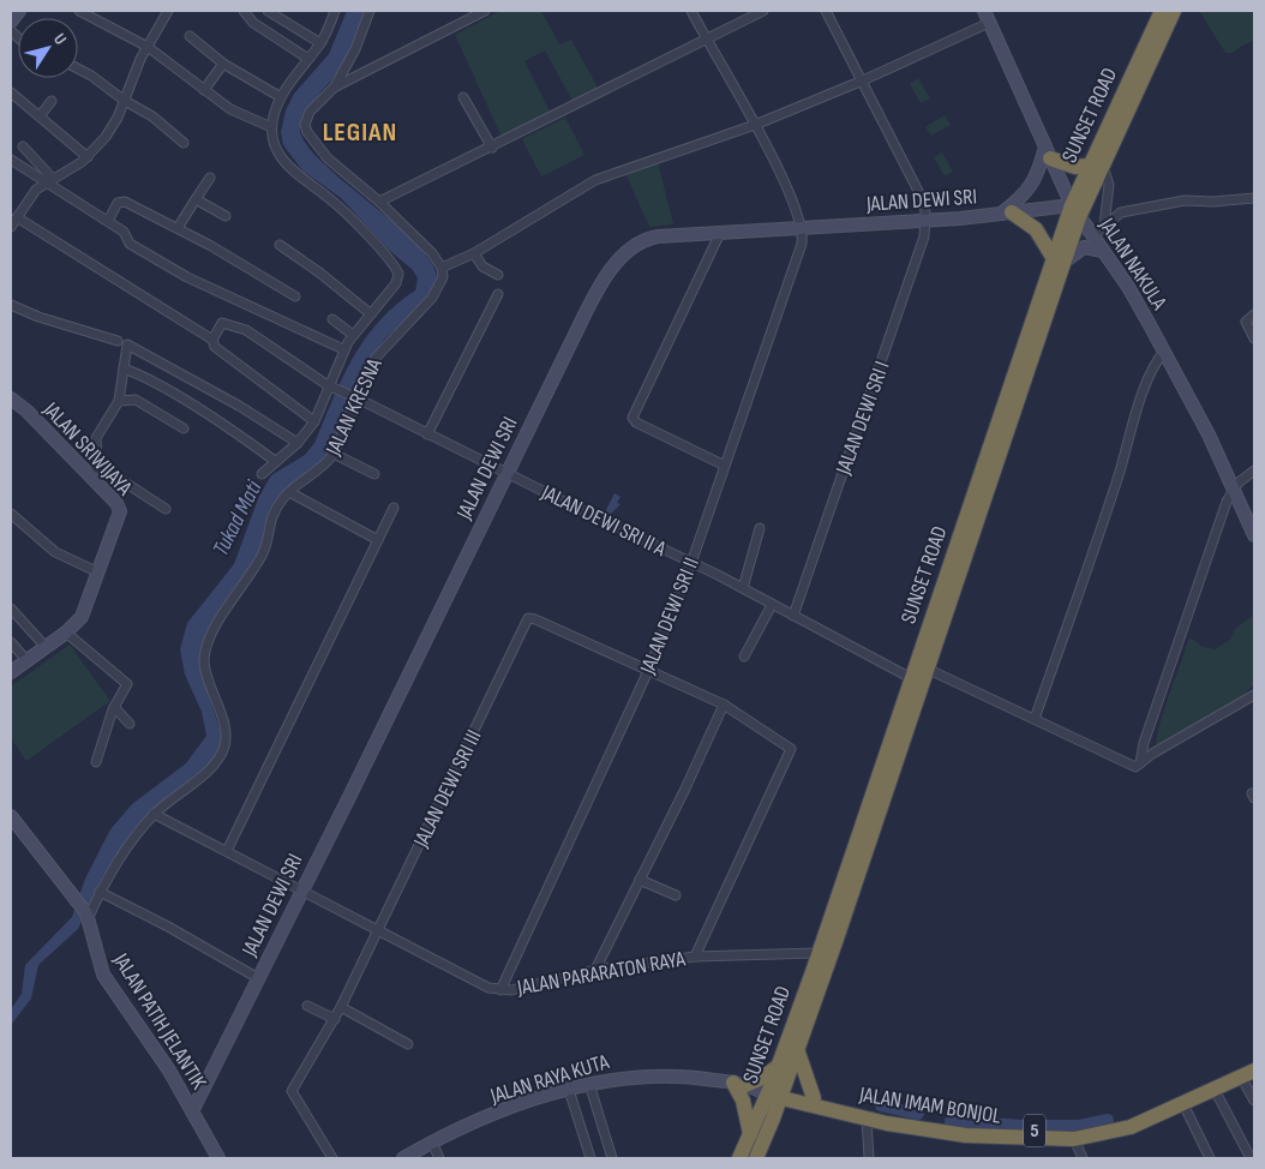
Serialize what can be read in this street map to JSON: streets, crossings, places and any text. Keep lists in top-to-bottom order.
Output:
{
  "streets": {
    "highway": ["SUNSET ROAD", "JALAN IMAM BONJOL", "5"],
    "street": [
      "JALAN DEWI SRI",
      "JALAN NAKULA",
      "JALAN KRESNA",
      "JALAN DEWI SRI I",
      "JALAN SRIWIJAYA",
      "JALAN DEWI SRI II A",
      "JALAN DEWI SRI II",
      "JALAN DEWI SRI III",
      "JALAN PARARATON RAYA",
      "JALAN PATIH JELANTIK",
      "JALAN RAYA KUTA"
    ]
  },
  "crossings": [
    ["SUNSET ROAD", "JALAN DEWI SRI"],
    ["SUNSET ROAD", "JALAN NAKULA"],
    ["SUNSET ROAD", "JALAN DEWI SRI II A"],
    ["SUNSET ROAD", "JALAN PARARATON RAYA"],
    ["SUNSET ROAD", "JALAN RAYA KUTA"],
    ["SUNSET ROAD", "JALAN IMAM BONJOL"],
    ["JALAN DEWI SRI", "JALAN NAKULA"],
    ["JALAN DEWI SRI", "JALAN DEWI SRI I"],
    ["JALAN DEWI SRI", "JALAN DEWI SRI II A"],
    ["JALAN DEWI SRI", "JALAN DEWI SRI II"],
    ["JALAN DEWI SRI", "JALAN PARARATON RAYA"],
    ["JALAN DEWI SRI", "JALAN PATIH JELANTIK"],
    ["JALAN KRESNA", "JALAN DEWI SRI II A"],
    ["JALAN KRESNA", "JALAN PARARATON RAYA"],
    ["JALAN KRESNA", "JALAN PATIH JELANTIK"],
    ["JALAN DEWI SRI I", "JALAN DEWI SRI II A"],
    ["JALAN DEWI SRI II A", "JALAN DEWI SRI II"],
    ["JALAN DEWI SRI II", "JALAN DEWI SRI III"],
    ["JALAN DEWI SRI II", "JALAN PARARATON RAYA"],
    ["JALAN DEWI SRI III", "JALAN PARARATON RAYA"],
    ["JALAN RAYA KUTA", "JALAN IMAM BONJOL"]
  ],
  "districts": ["LEGIAN"],
  "water": ["Tukad Mati"],
  "north": "top right"
}
